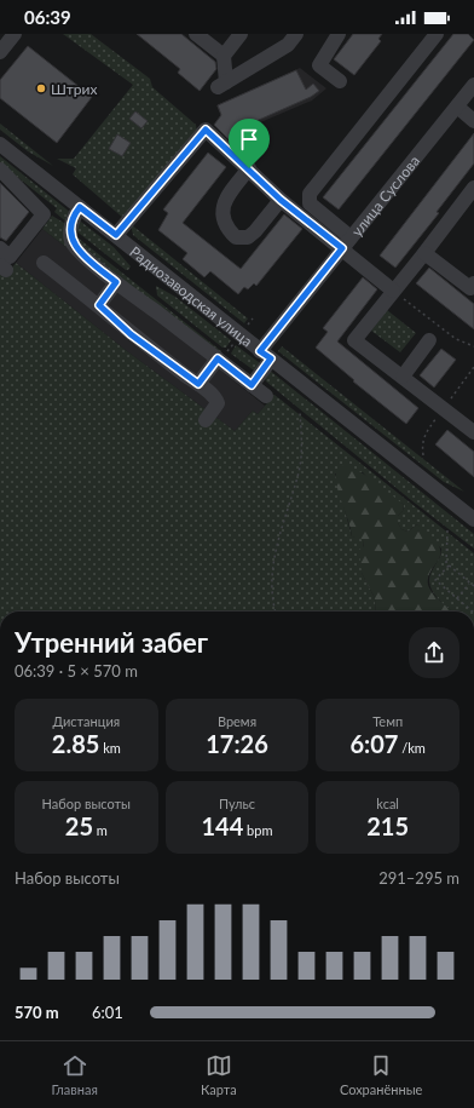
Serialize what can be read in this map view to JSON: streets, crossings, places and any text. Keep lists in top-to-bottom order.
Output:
{
  "streets": {
    "street": ["улица Суслова", "Радиозаводская улица"]
  },
  "crossings": [
    ["улица Суслова", "Радиозаводская улица"]
  ],
  "places": ["Штрих"],
  "page": {
    "status": "06:39",
    "heading": ["Утренний забег", "06:39 · 5 × 570 m"],
    "stats": [
      ["Дистанция", "2.85 km"],
      ["Время", "17:26"],
      ["Темп", "6:07 /km"],
      ["Набор высоты", "25 m"],
      ["Пульс", "144 bpm"],
      ["kcal", "215"]
    ],
    "chart": ["Набор высоты", "291–295 m"],
    "list": [
      {
        "name": "570 m",
        "note": "6:01"
      }
    ],
    "tabs": ["Главная", "Карта", "Сохранённые"]
  }
}
